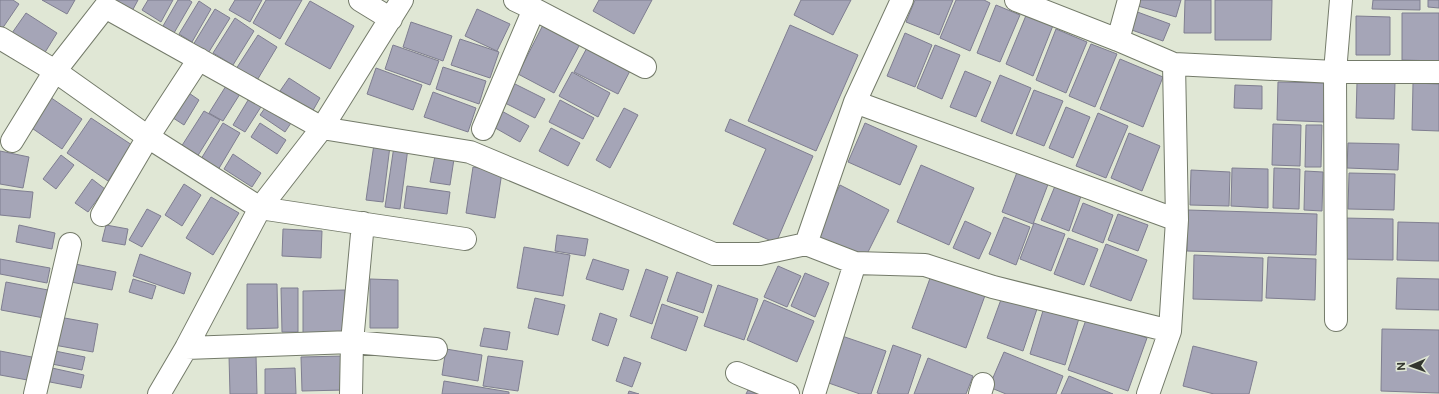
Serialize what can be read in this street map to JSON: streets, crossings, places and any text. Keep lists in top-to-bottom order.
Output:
{
  "north": "left"
}
